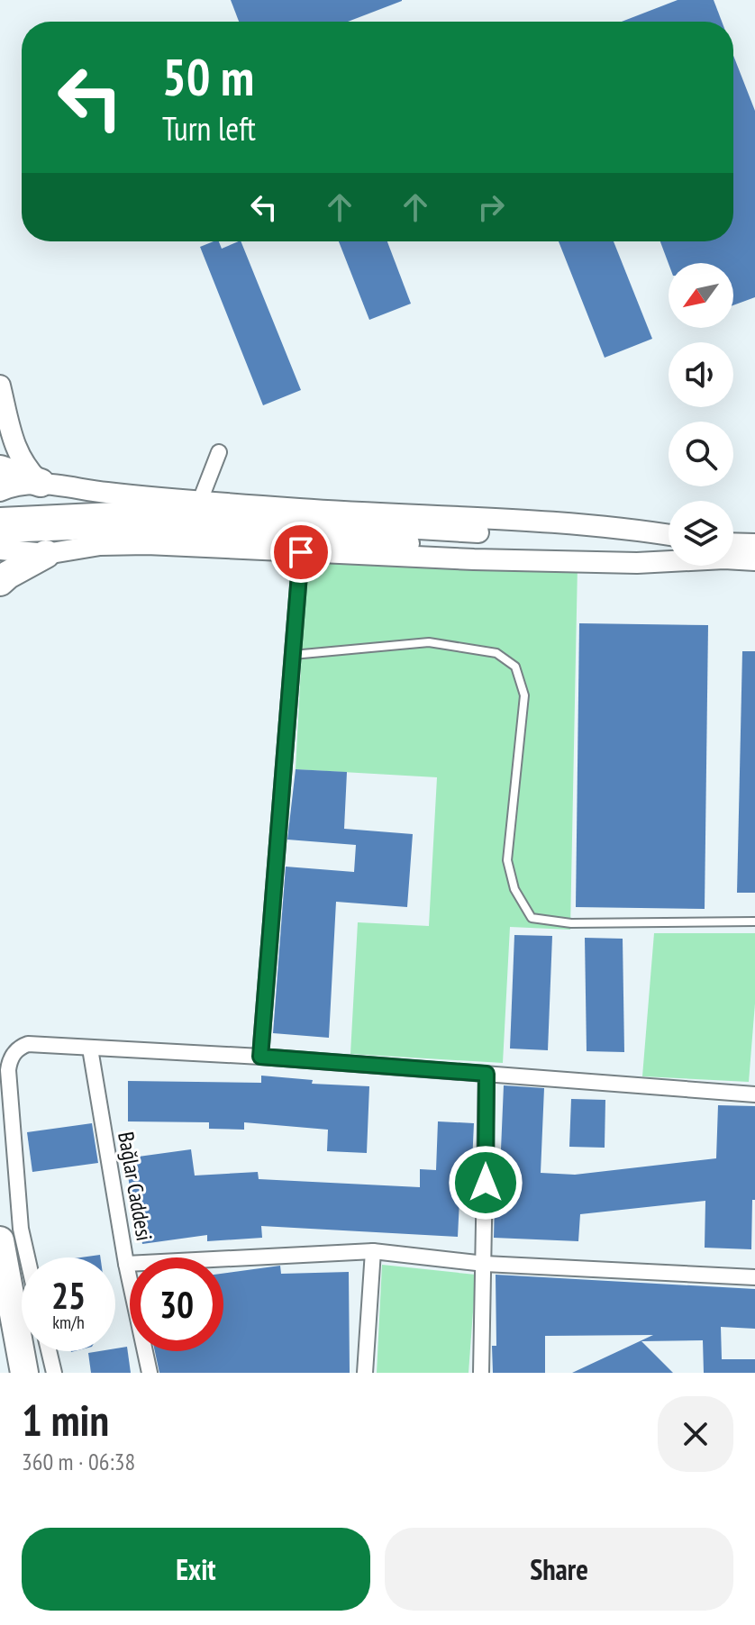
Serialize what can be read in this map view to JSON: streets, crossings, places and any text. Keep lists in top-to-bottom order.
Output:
{
  "streets": {
    "street": ["Bağlar Caddesi"]
  },
  "north": "bottom left",
  "page": {
    "turn": ["50 m", "Turn left"],
    "speed": "25 km/h",
    "limit": "30",
    "heading": ["1 min", "360 m · 06:38"],
    "buttons": ["Exit", "Share"]
  }
}
